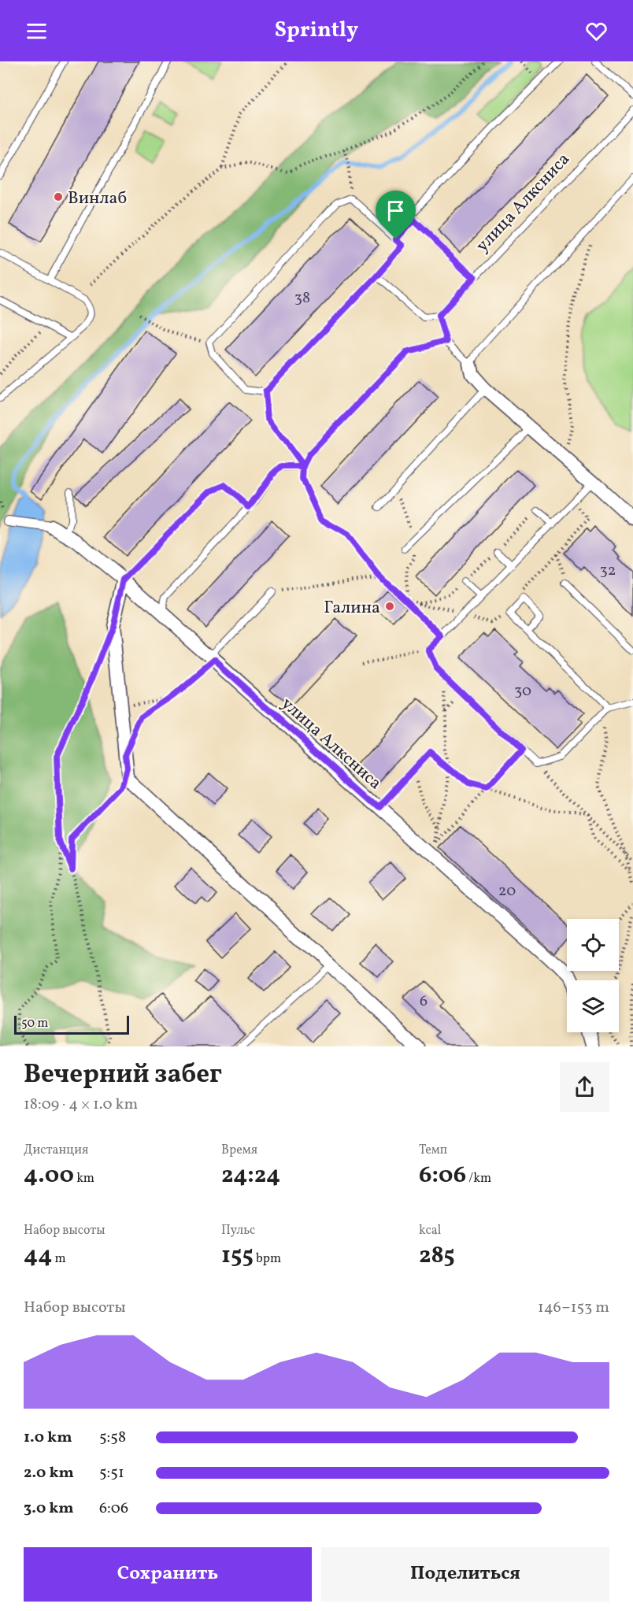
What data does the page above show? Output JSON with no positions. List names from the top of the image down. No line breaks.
{"streets":{"street":["улица Алксниса"]},"places":["Винлаб","Галина"],"house_numbers":["38","32","30","20","6"],"scale_bar":"50 m","page":{"header":"Sprintly","scale":"50 m","heading":["Вечерний забег","18:09 · 4 × 1.0 km"],"stats":[["Дистанция","4.00 km"],["Время","24:24"],["Темп","6:06 /km"],["Набор высоты","44 m"],["Пульс","155 bpm"],["kcal","285"]],"chart":["Набор высоты","146–153 m"],"list":[{"name":"1.0 km","note":"5:58"},{"name":"2.0 km","note":"5:51"},{"name":"3.0 km","note":"6:06"}],"buttons":["Сохранить","Поделиться"]}}
